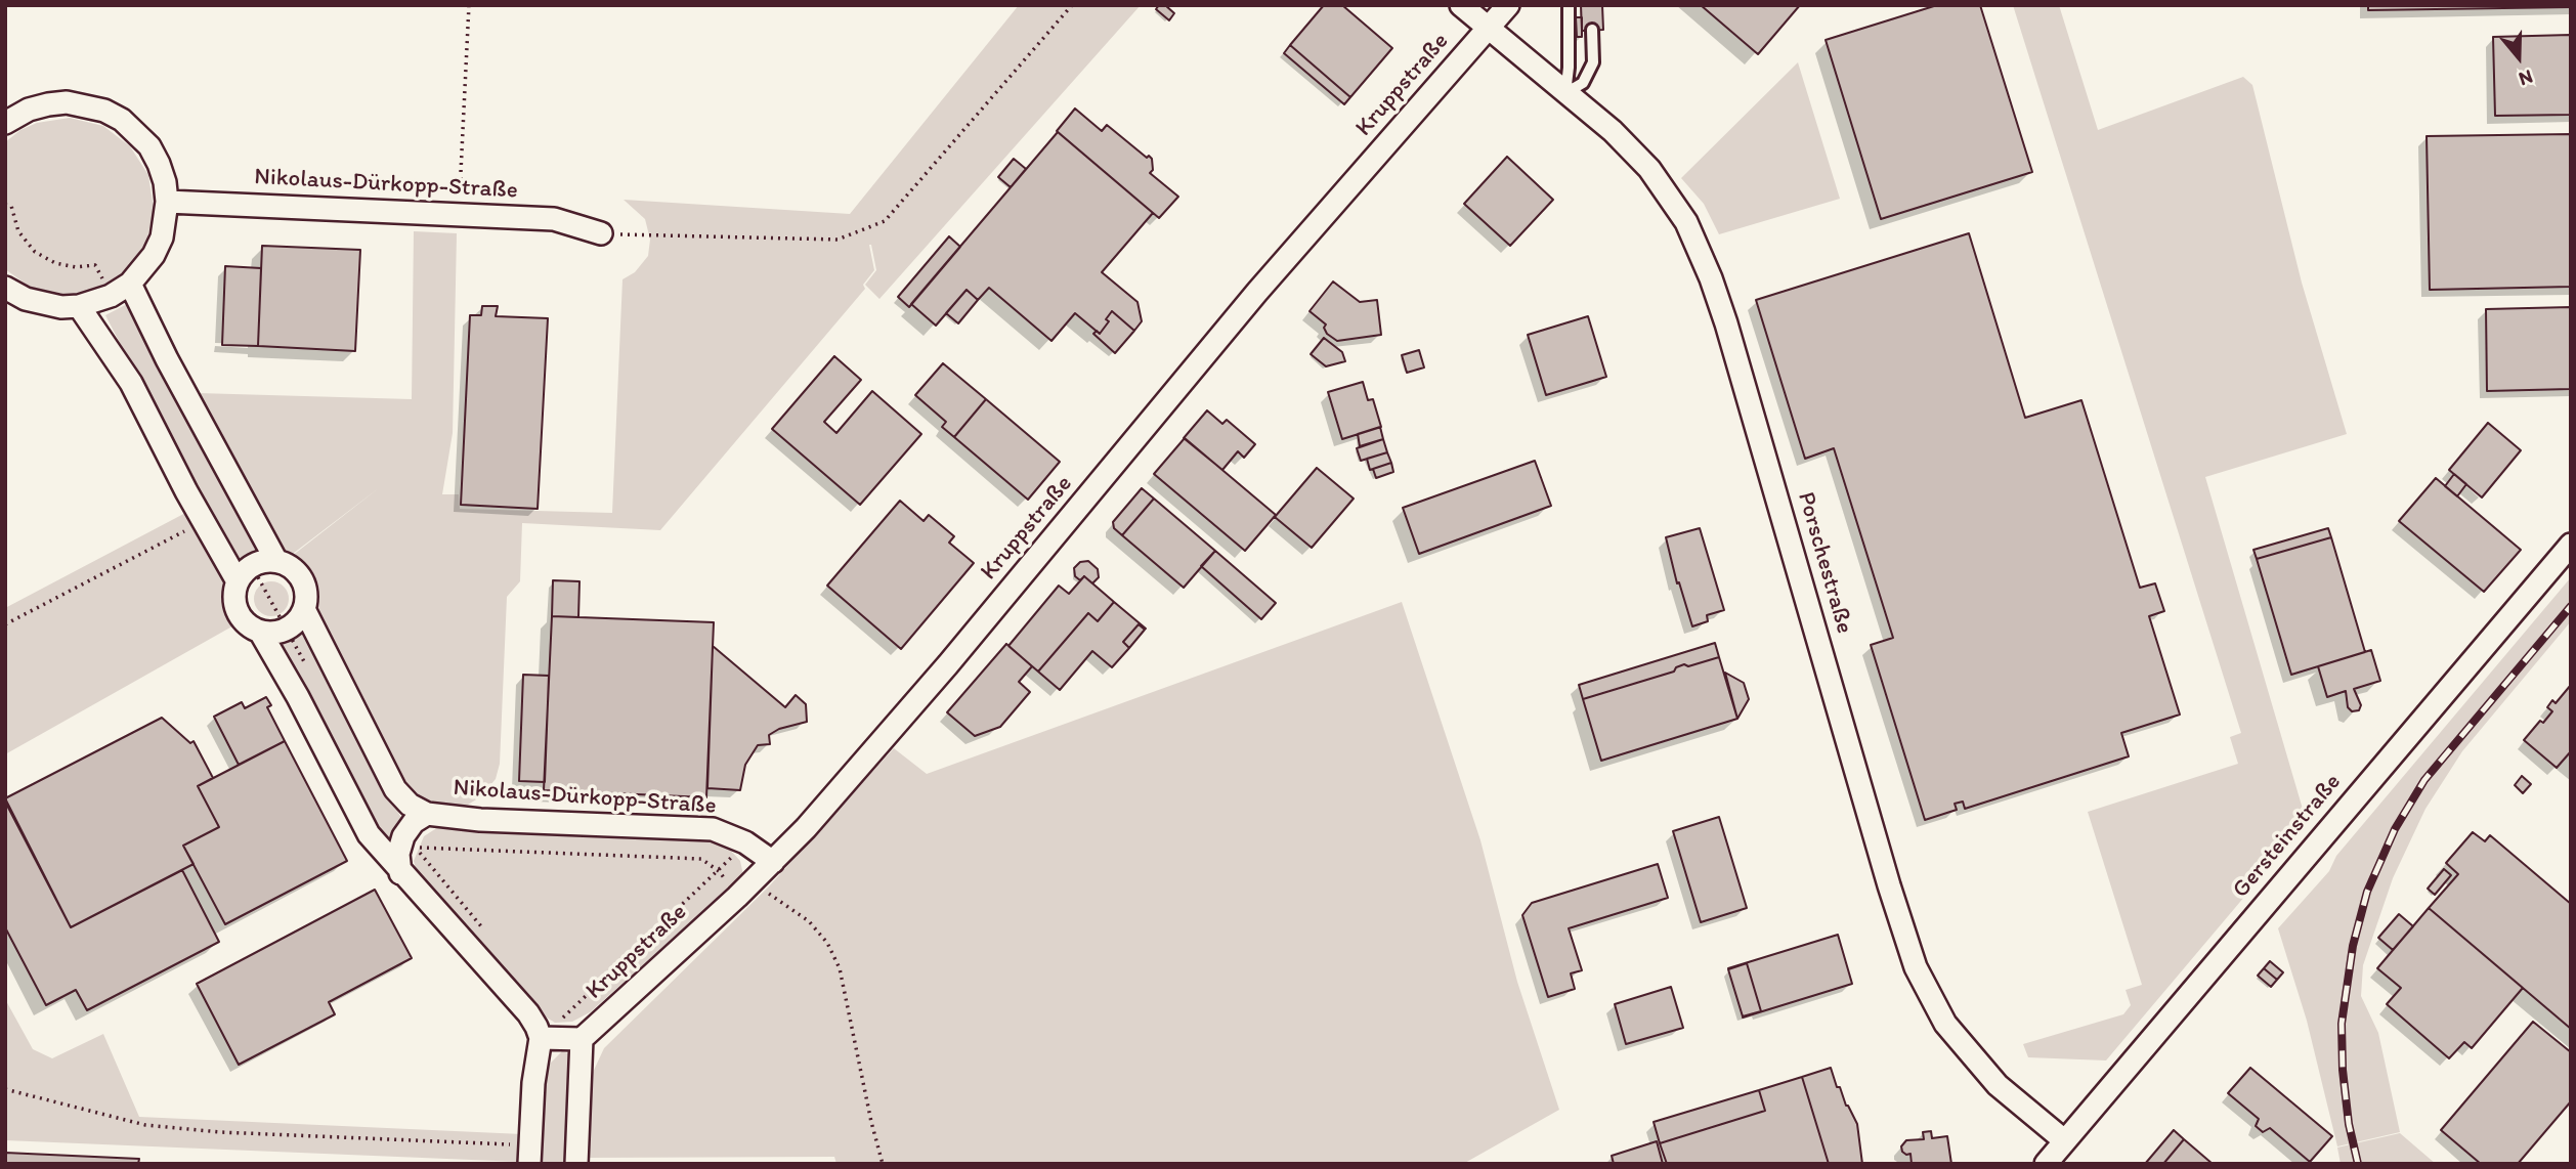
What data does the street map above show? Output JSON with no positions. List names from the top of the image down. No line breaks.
{"streets":{"street":["Kruppstraße","Nikolaus-Dürkopp-Straße","Porschestraße","Gersteinstraße"]},"crossings":[["Kruppstraße","Nikolaus-Dürkopp-Straße"],["Kruppstraße","Porschestraße"],["Porschestraße","Gersteinstraße"]],"north":"bottom"}
